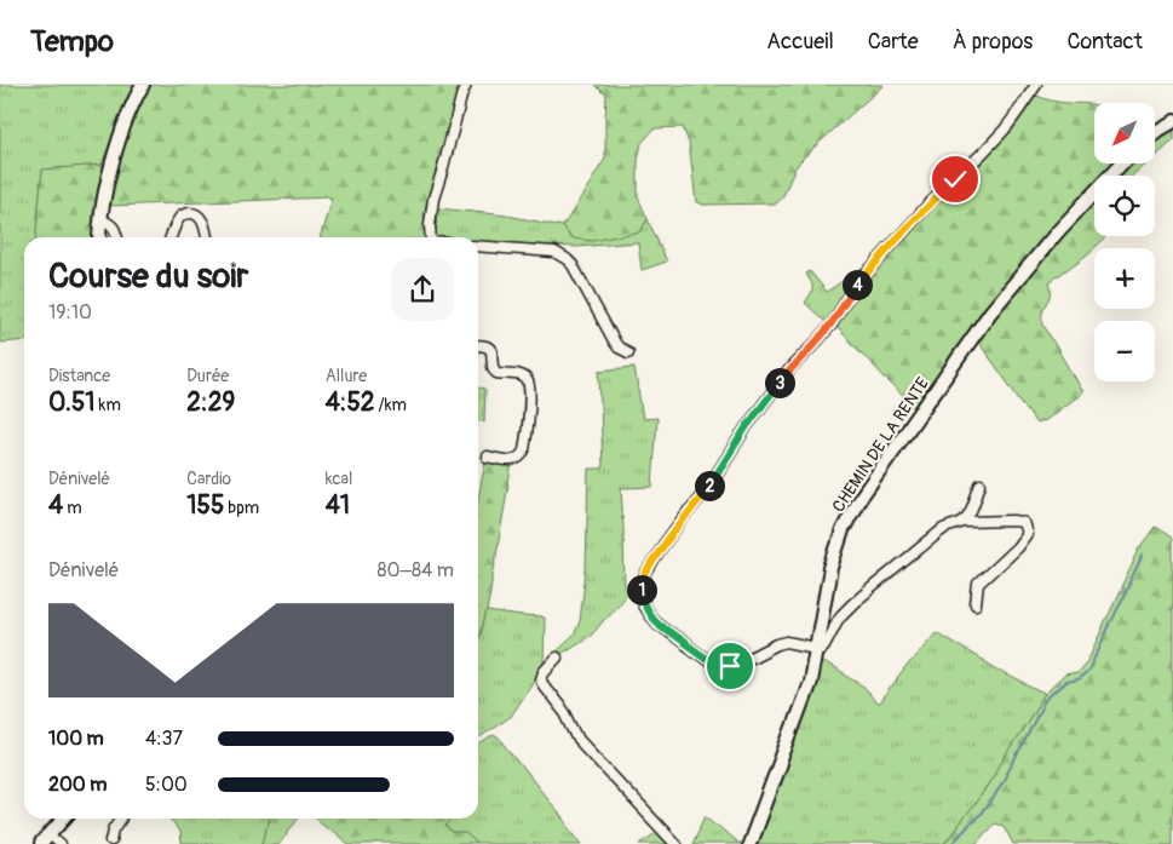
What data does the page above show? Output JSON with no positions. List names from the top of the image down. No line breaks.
{"streets":{"street":["CHEMIN DE LA RENTE"]},"north":"bottom left","page":{"header":"Tempo","nav":["Accueil","Carte","À propos","Contact"],"map_buttons":["+","−"],"heading":["Course du soir","19:10"],"pins":["4","3","2","1"],"stats":[["Distance","0.51 km"],["Durée","2:29"],["Allure","4:52 /km"],["Dénivelé","4 m"],["Cardio","155 bpm"],["kcal","41"]],"chart":["Dénivelé","80–84 m"],"list":[{"name":"100 m","note":"4:37"},{"name":"200 m","note":"5:00"}]}}
